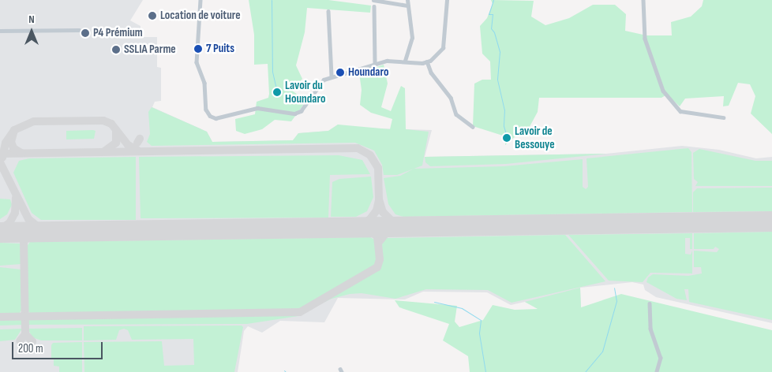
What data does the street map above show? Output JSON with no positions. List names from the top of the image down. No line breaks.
{"places":["Location de voiture","P4 Prémium","7 Puits","SSLIA Parme","Houndaro","Lavoir du Houndaro","Lavoir de Bessouye"],"scale_bar":"200 m","north":"top"}
